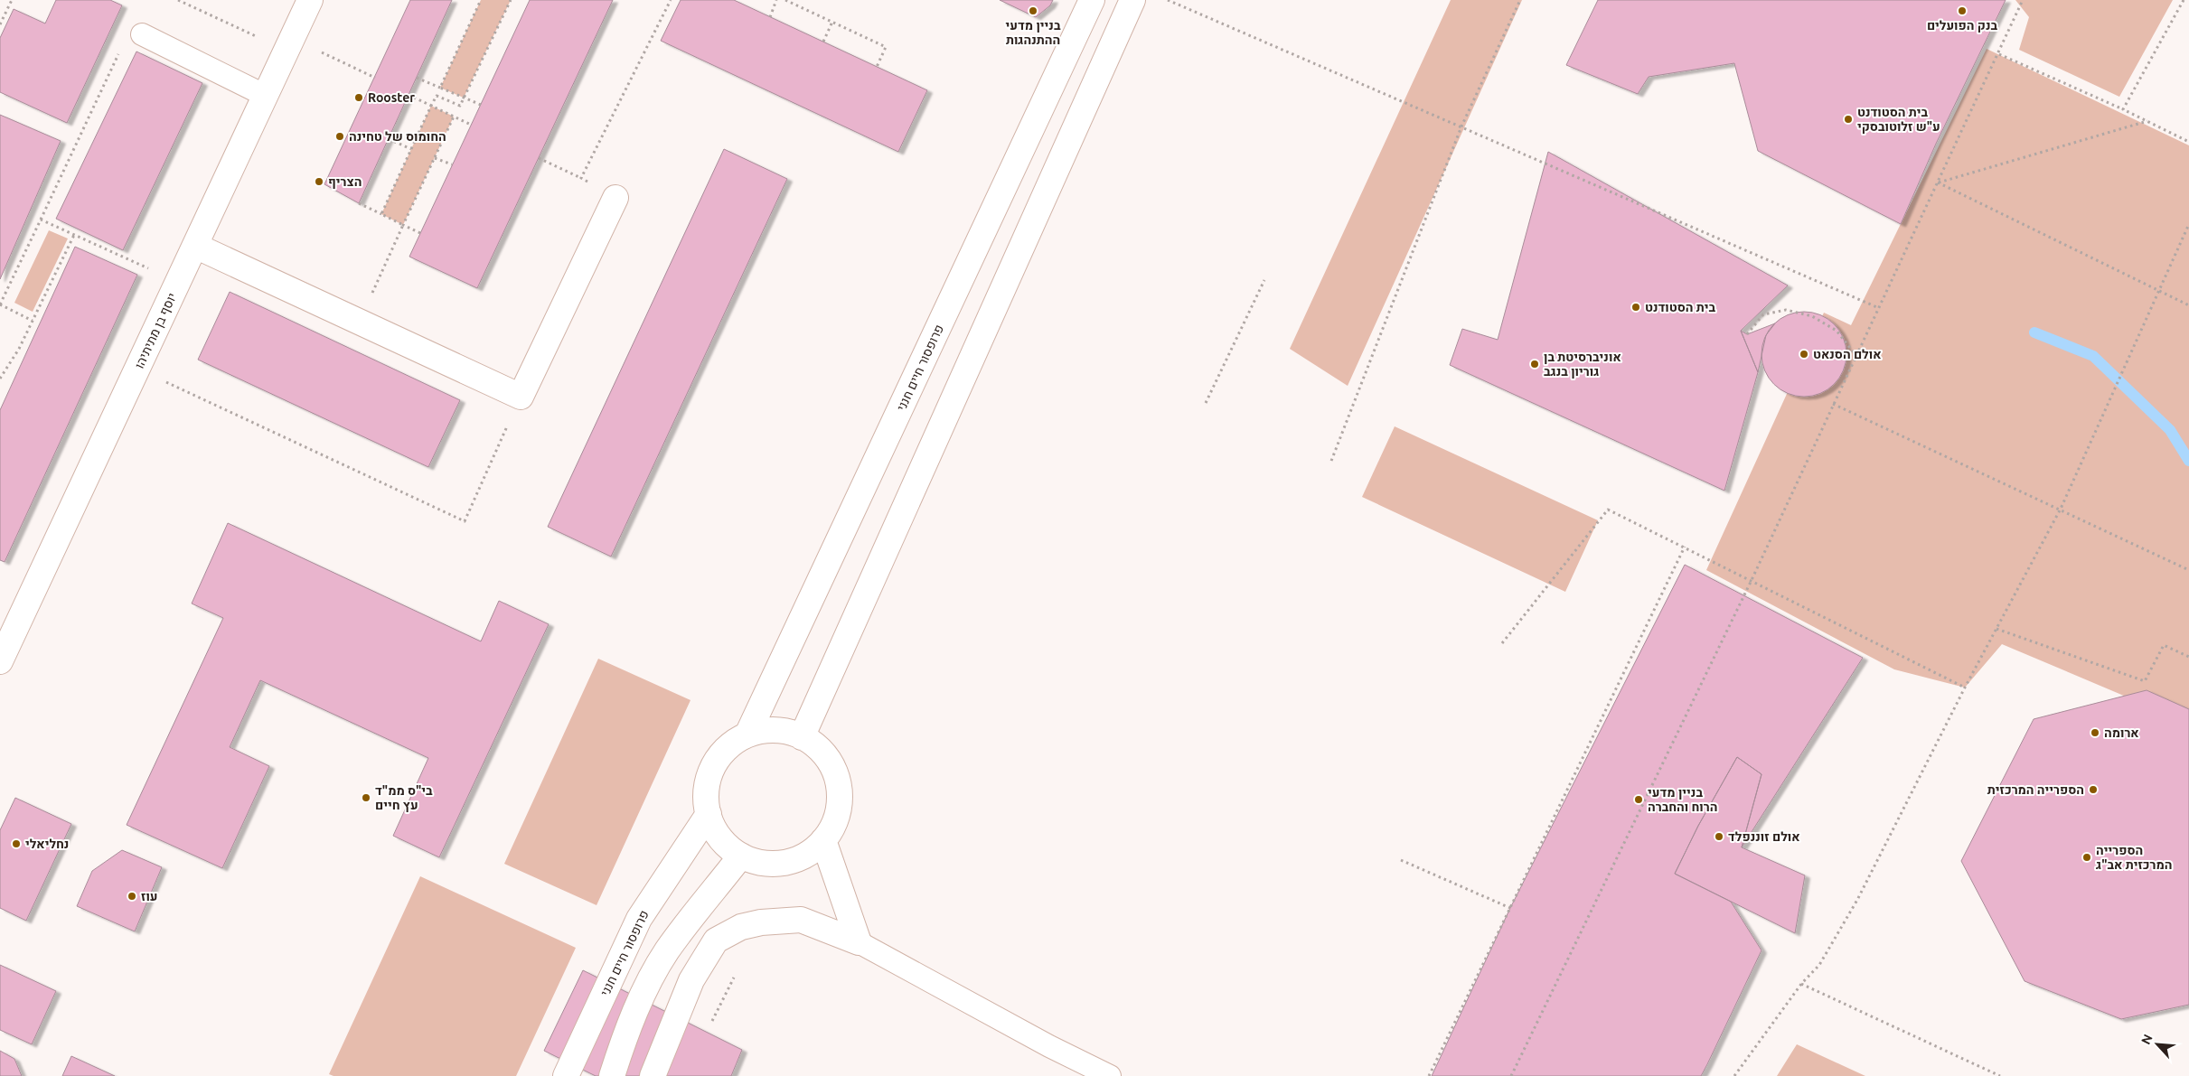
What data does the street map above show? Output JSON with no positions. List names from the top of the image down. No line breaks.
{"streets":{"street":["יוסף בן מתיתיהו","פרופסור חיים חנני"]},"places":["בניין מדעי ההתנהגות","בנק הפועלים","Rooster","בית הסטודנט ע\"ש זלוטובסקי","החומוס של טחינה","הצריף","בית הסטודנט","אולם הסנאט","אוניברסיטת בן גוריון בנגב","ארומה","הספרייה המרכזית","בי\"ס ממ\"ד עץ חיים","בניין מדעי הרוח והחברה","אולם זוננפלד","נחליאלי","הספרייה המרכזית אב\"ג","עוז"],"north":"top left"}
